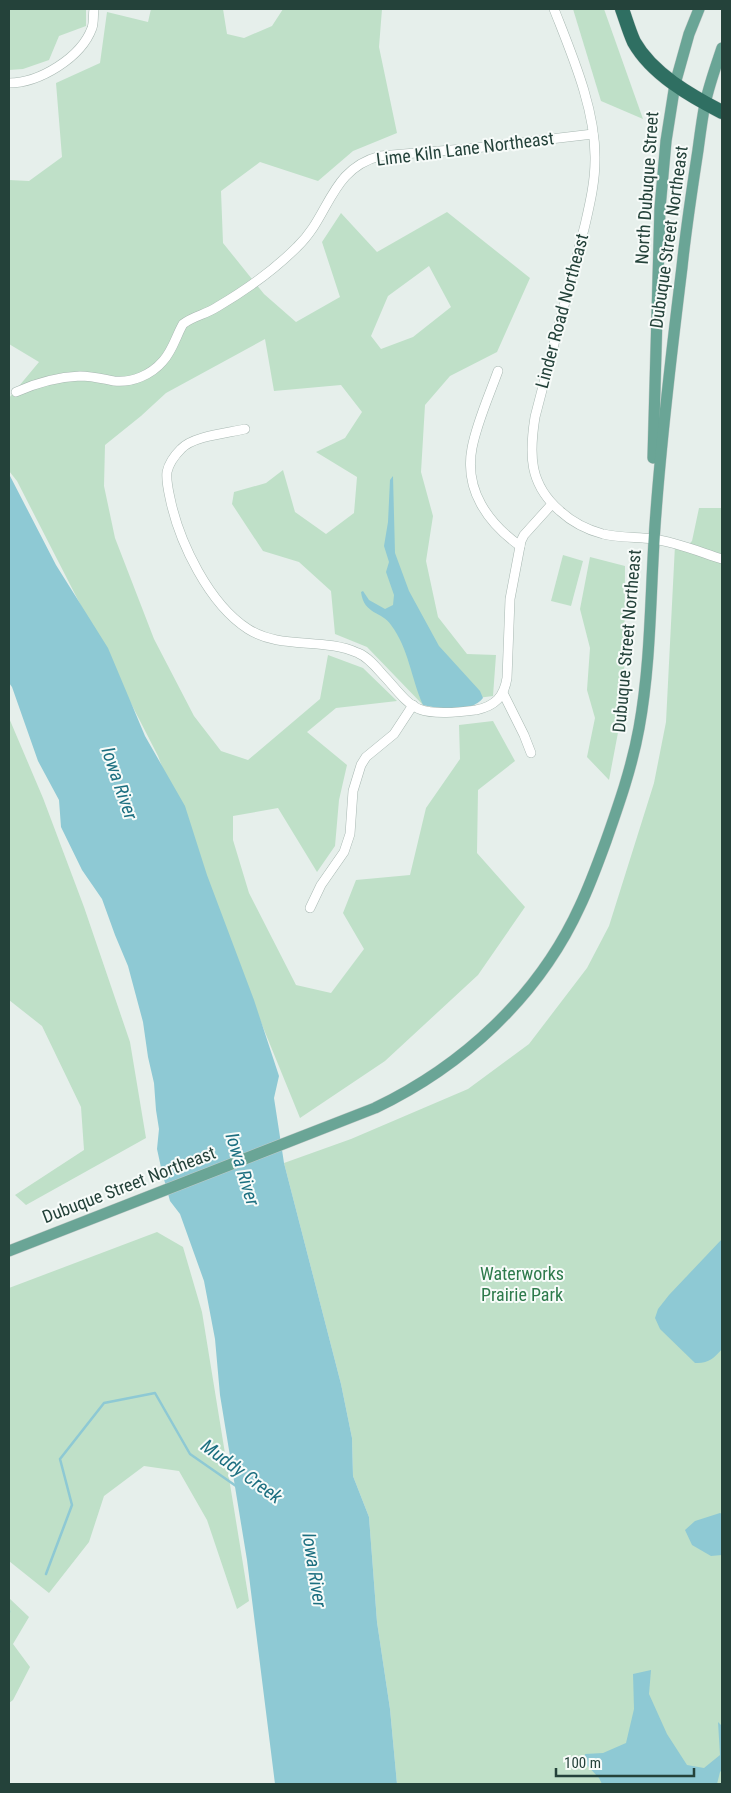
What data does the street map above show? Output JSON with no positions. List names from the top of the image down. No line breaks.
{"streets":{"main road":["North Dubuque Street","Dubuque Street Northeast"],"street":["Lime Kiln Lane Northeast","Linder Road Northeast"]},"crossings":[["Lime Kiln Lane Northeast","Linder Road Northeast"],["North Dubuque Street","Dubuque Street Northeast"],["Dubuque Street Northeast","Linder Road Northeast"]],"water":["Iowa River","Muddy Creek"],"parks":["Waterworks Prairie Park"],"scale_bar":"100 m"}
